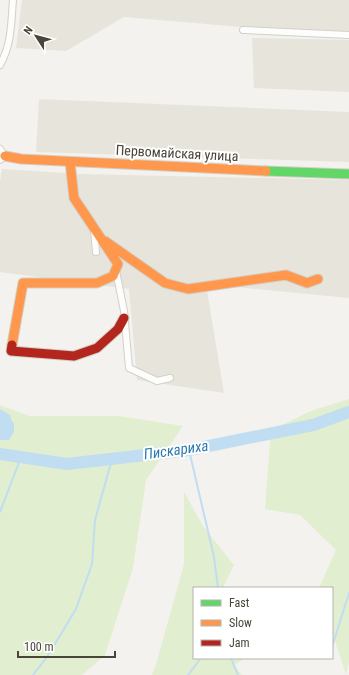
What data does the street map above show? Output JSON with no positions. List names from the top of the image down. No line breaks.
{"streets":{"street":["Первомайская улица"]},"water":["Пискариха"],"legend":["Fast","Slow","Jam"],"scale_bar":"100 m","north":"top left"}
